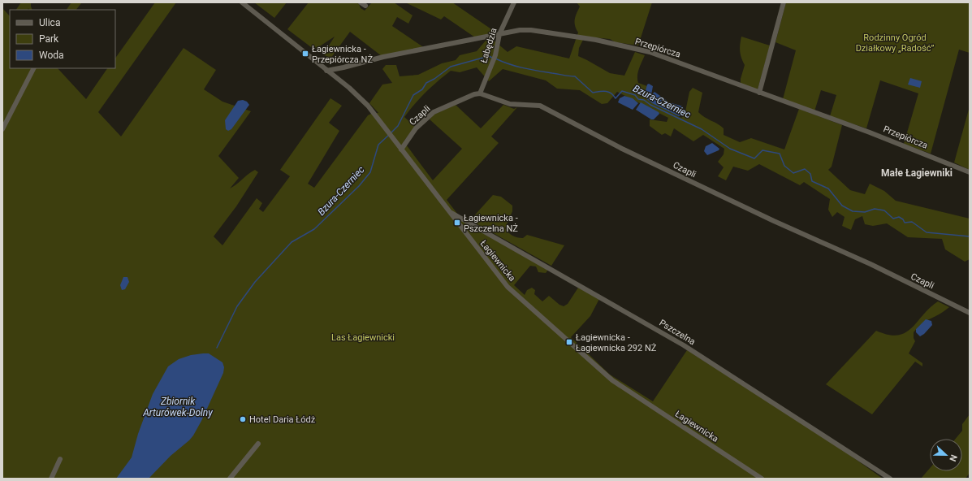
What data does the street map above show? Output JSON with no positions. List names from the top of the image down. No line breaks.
{"streets":{"street":["Łabędzia","Przepiórcza","Czapli","Łagiewnicka","Pszczelna"]},"crossings":[["Łabędzia","Przepiórcza"],["Łabędzia","Czapli"],["Przepiórcza","Łagiewnicka"],["Czapli","Łagiewnicka"],["Łagiewnicka","Pszczelna"]],"districts":["Małe Łagiewniki"],"water":["Bzura-Czerniec","Zbiornik Arturówek-Dolny"],"parks":["Rodzinny Ogród Działkowy „Radość”","Las Łagiewnicki"],"places":{"transit":["Łagiewnicka - Przepiórcza NŻ","Łagiewnicka - Pszczelna NŻ","Łagiewnicka - Łagiewnicka 292 NŻ"],"other":["Hotel Daria Łódż"]},"legend":["Ulica","Park","Woda"],"north":"right"}
